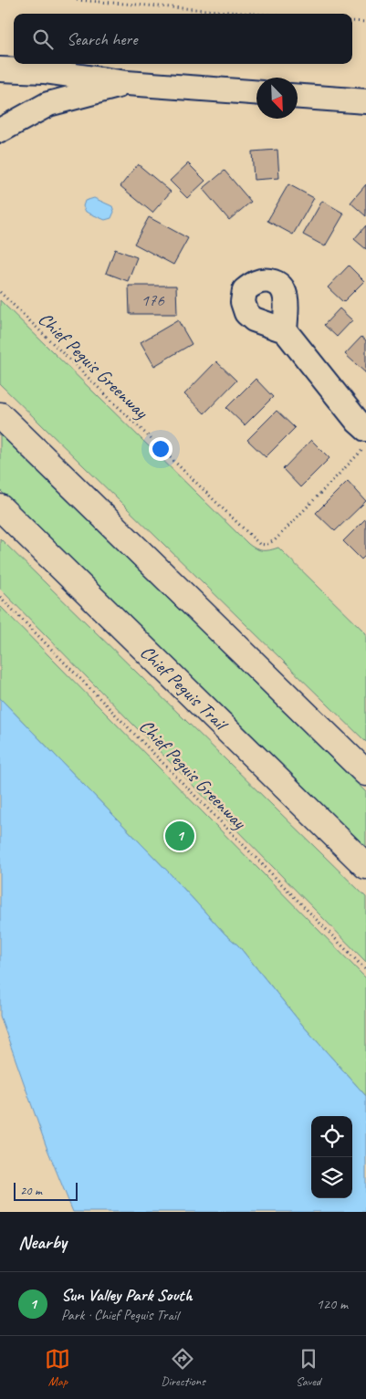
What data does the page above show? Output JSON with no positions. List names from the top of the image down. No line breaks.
{"streets":{"main road":["Chief Peguis Trail"],"path":["Chief Peguis Greenway"]},"house_numbers":["176"],"scale_bar":"20 m","north":"bottom right","page":{"search":"Search here","pins":"1","scale":"20 m","heading":"Nearby","list":[{"mark":"1","name":"Sun Valley Park South","note":"Park · Chief Peguis Trail","value":"120 m"}],"nav":["Map","Directions","Saved"]}}
